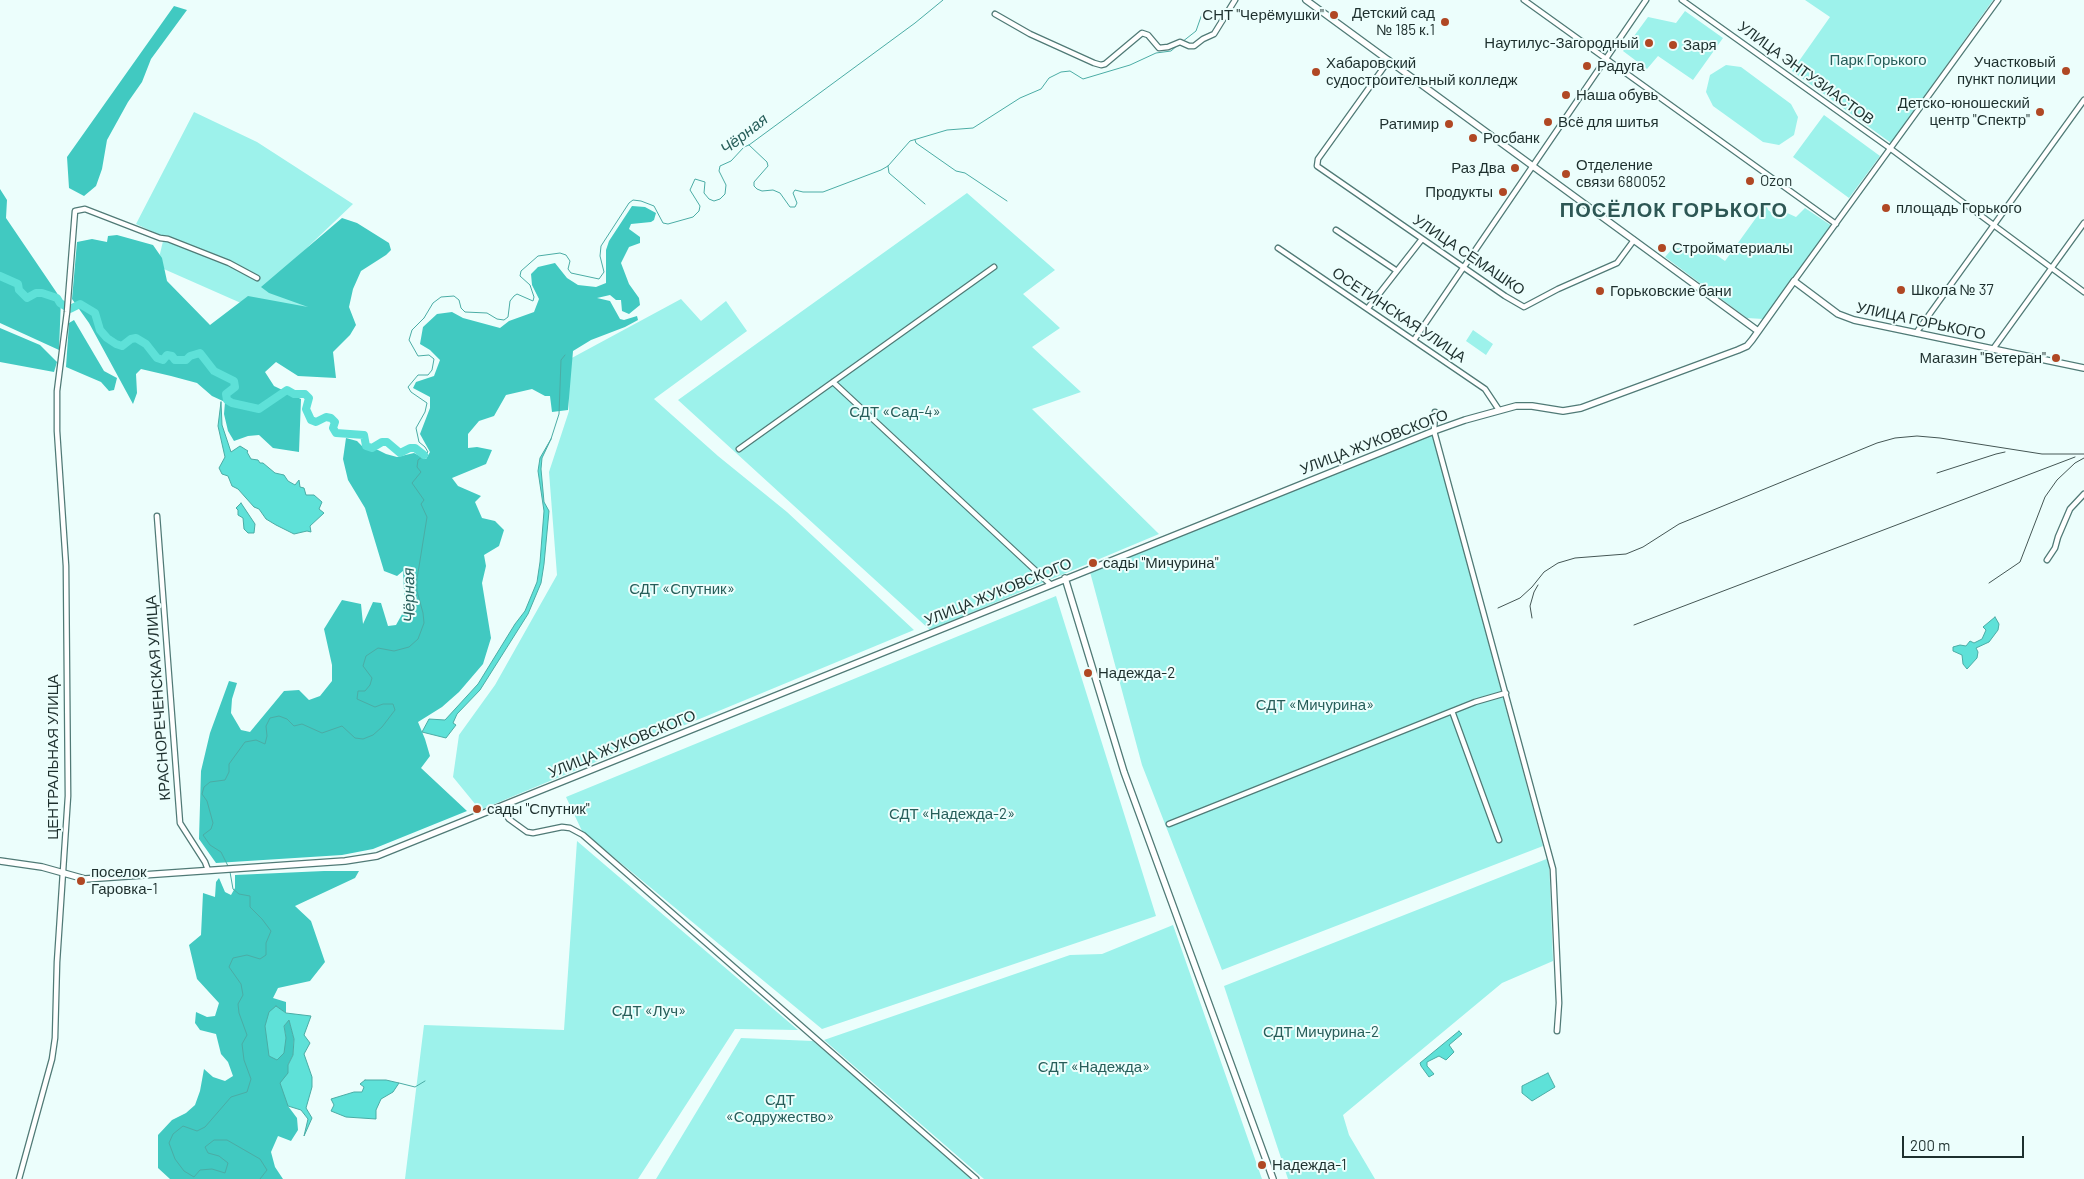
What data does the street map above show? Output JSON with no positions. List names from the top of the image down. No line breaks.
{"streets":{"main road":["УЛИЦА ГОРЬКОГО","УЛИЦА ЖУКОВСКОГО"],"street":["УЛИЦА ЭНТУЗИАСТОВ","УЛИЦА СЕМАШКО","ОСЕТИНСКАЯ УЛИЦА","КРАСНОРЕЧЕНСКАЯ УЛИЦА","ЦЕНТРАЛЬНАЯ УЛИЦА"]},"crossings":[["ОСЕТИНСКАЯ УЛИЦА","УЛИЦА ЖУКОВСКОГО"],["УЛИЦА ЖУКОВСКОГО","КРАСНОРЕЧЕНСКАЯ УЛИЦА"],["УЛИЦА ЖУКОВСКОГО","ЦЕНТРАЛЬНАЯ УЛИЦА"]],"districts":["ПОСЁЛОК ГОРЬКОГО"],"water":["Чёрная"],"parks":["Парк Горького","СДТ «Сад-4»","СДТ «Спутник»","СДТ «Мичурина»","СДТ «Надежда-2»","СДТ «Луч»","СДТ Мичурина-2","СДТ «Надежда»","СДТ «Содружество»"],"places":["СНТ \"Черёмушки\"","Детский сад № 185 к.1","Наутилус-Загородный","Заря","Радуга","Участковый пункт полиции","Хабаровский судостроительный колледж","Наша обувь","Детско-юношеский центр \"Спектр\"","Всё для шитья","Ратимир","Росбанк","Раз Два","Отделение связи 680052","Ozon","Продукты","площадь Горького","Стройматериалы","Школа № 37","Горьковские бани","Магазин \"Ветеран\"","сады \"Мичурина\"","Надежда-2","сады \"Спутник\"","поселок Гаровка-1","Надежда-1"],"scale_bar":"200 m"}
